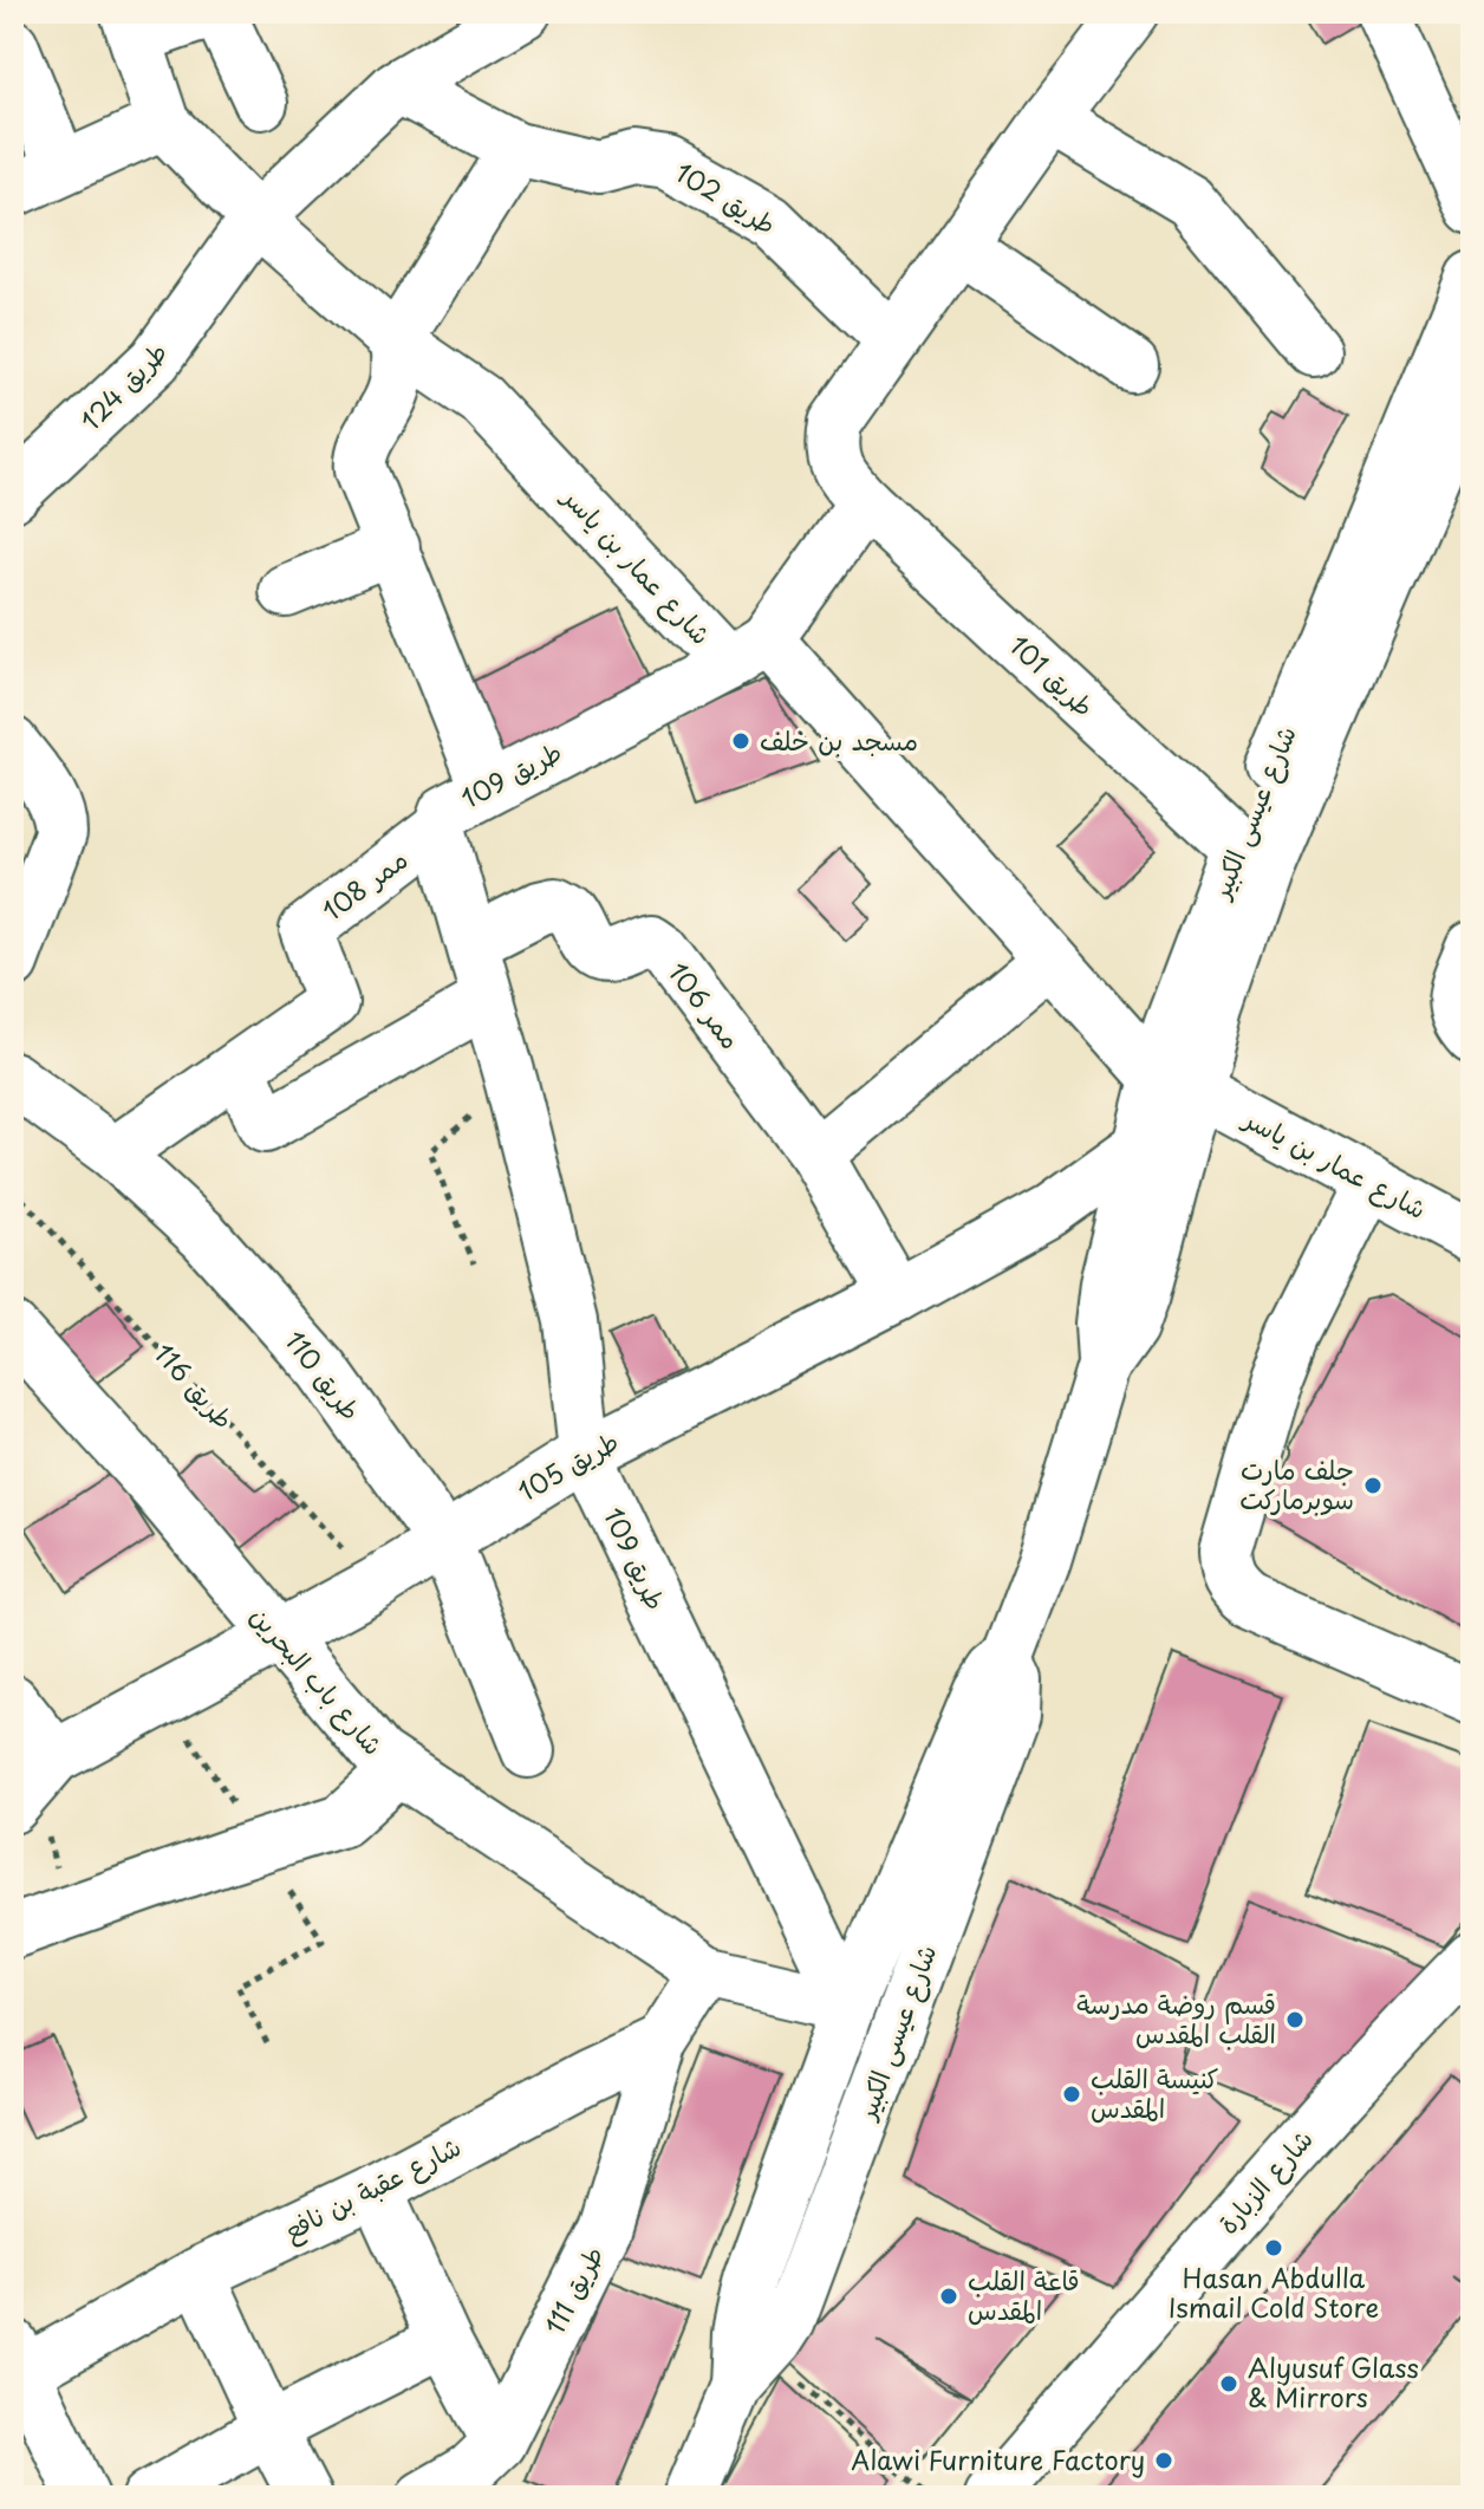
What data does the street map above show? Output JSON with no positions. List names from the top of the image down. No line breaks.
{"streets":{"street":["طريق 102","طريق 124","شارع عمار بن ياسر","طريق 101","طريق 109","شارع عيسى الكبير","ممر 108","ممر 106","طريق 110","طريق 105","شارع باب البحرين","شارع الزبارة","شارع عقبة بن نافع","طريق 111"],"path":["طريق 116"]},"crossings":[["طريق 102","طريق 124"],["طريق 102","طريق 101"],["طريق 124","شارع عمار بن ياسر"],["شارع عمار بن ياسر","طريق 109"],["شارع عمار بن ياسر","شارع عيسى الكبير"],["طريق 101","شارع عيسى الكبير"],["طريق 109","شارع عيسى الكبير"],["طريق 109","ممر 108"],["طريق 109","ممر 106"],["طريق 109","طريق 105"],["طريق 109","شارع باب البحرين"],["شارع عيسى الكبير","طريق 105"],["شارع عيسى الكبير","شارع باب البحرين"],["ممر 108","طريق 110"],["ممر 106","طريق 105"],["طريق 110","طريق 105"],["طريق 116","طريق 105"],["طريق 105","شارع باب البحرين"],["شارع عقبة بن نافع","طريق 111"]],"places":["مسجد بن خلف","جلف مارت سوبرماركت","قسم روضة مدرسة القلب المقدس","كنيسة القلب المقدس","Hasan Abdulla Ismail Cold Store","قاعة القلب المقدس","Alyusuf Glass & Mirrors","Alawi Furniture Factory"]}
